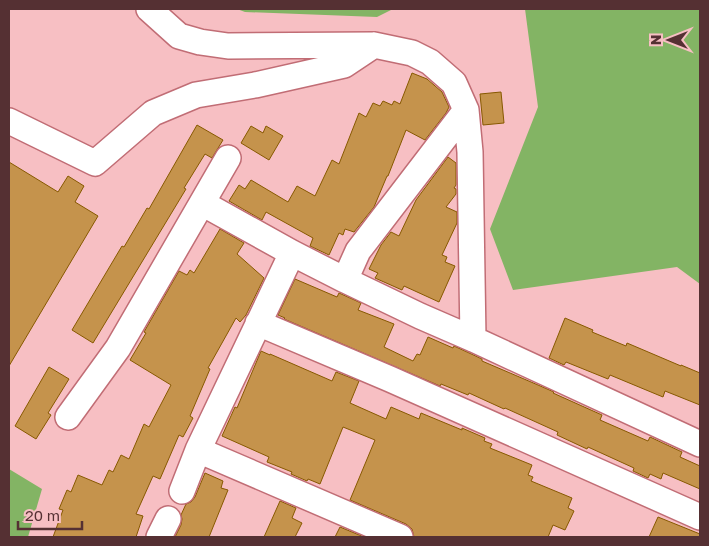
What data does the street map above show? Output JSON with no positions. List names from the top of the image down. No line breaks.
{"scale_bar":"20 m","north":"left"}
